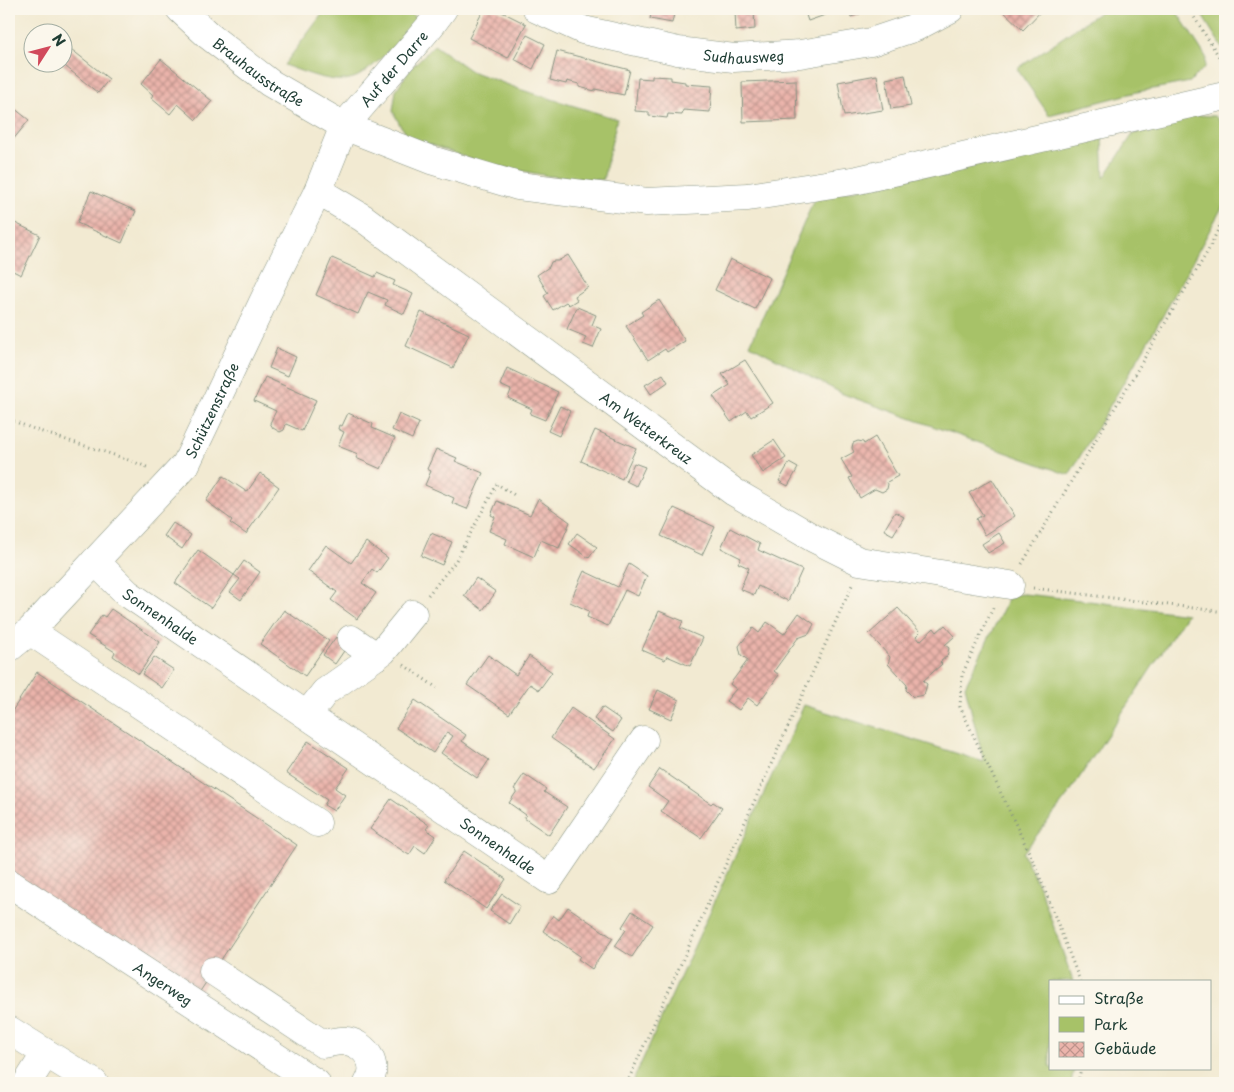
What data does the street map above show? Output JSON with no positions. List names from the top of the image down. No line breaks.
{"streets":{"street":["Sudhausweg","Auf der Darre","Brauhausstraße","Schützenstraße","Am Wetterkreuz","Sonnenhalde","Angerweg"]},"crossings":[["Auf der Darre","Brauhausstraße"],["Auf der Darre","Schützenstraße"],["Brauhausstraße","Schützenstraße"],["Schützenstraße","Am Wetterkreuz"],["Schützenstraße","Sonnenhalde"]],"legend":["Straße","Park","Gebäude"],"north":"top right"}
